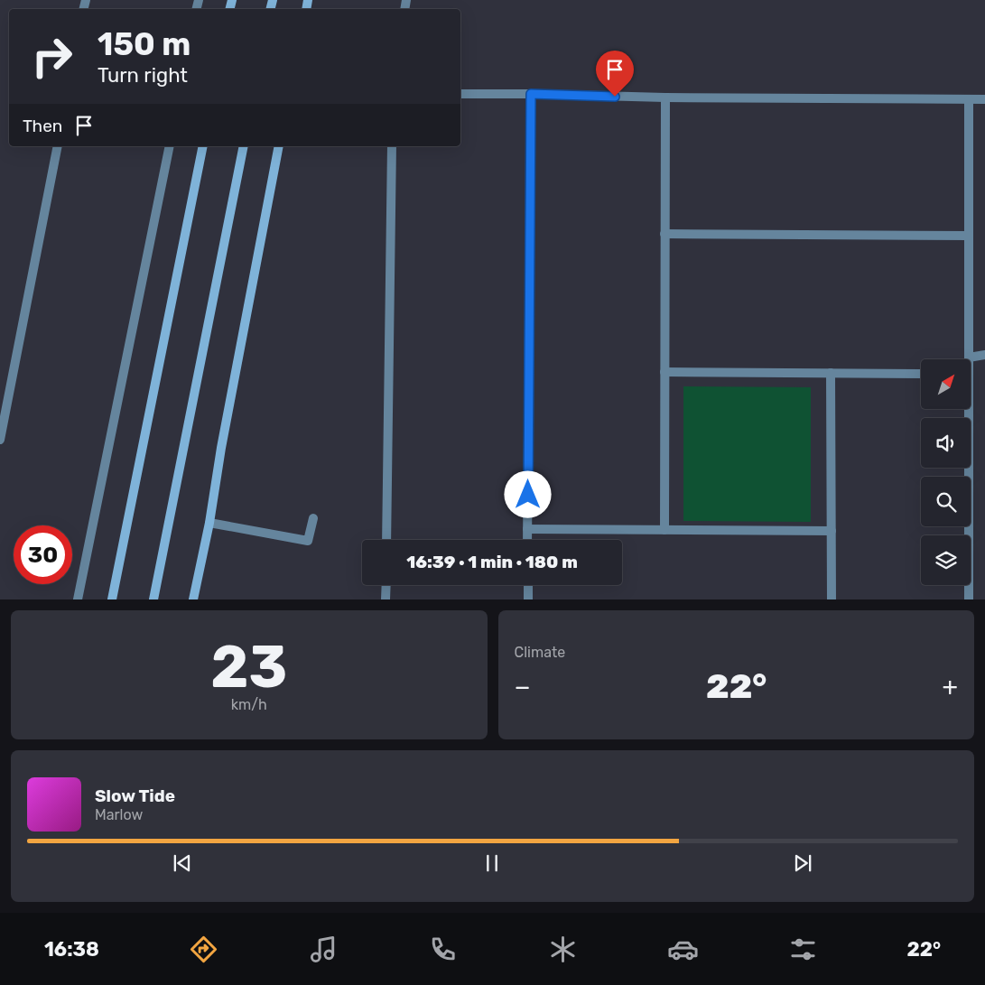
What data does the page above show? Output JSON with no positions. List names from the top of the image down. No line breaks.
{"north":"top right","page":{"turn":["150 m","Turn right"],"then":"Then","limit":"30","trip":"16:39 · 1 min · 180 m","tile":[["23","km/h"],"Climate"],"heat":["−","22°","+"],"song":["Slow Tide","Marlow"],"tabs":["16:38","22°"]}}
